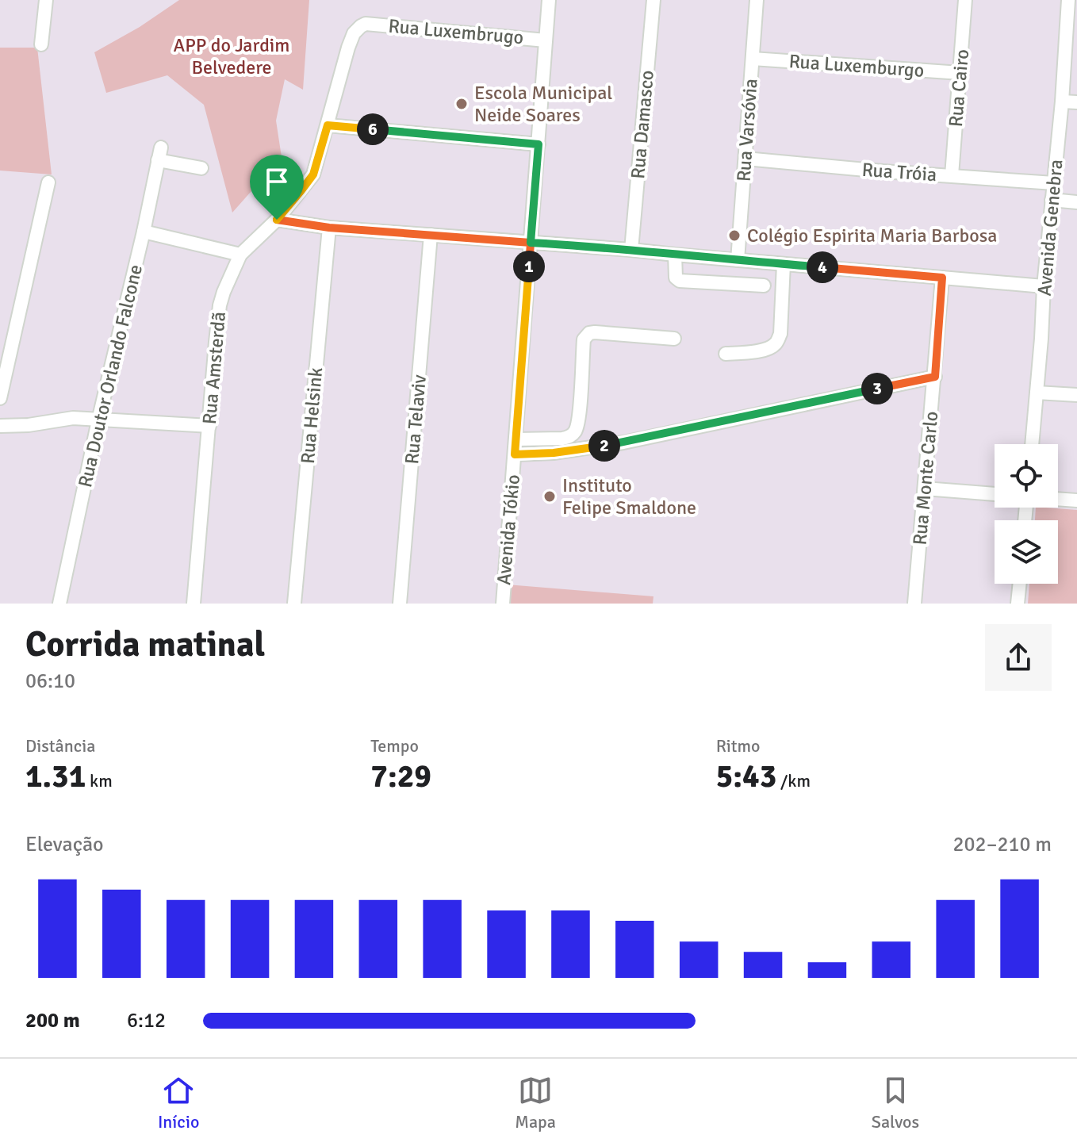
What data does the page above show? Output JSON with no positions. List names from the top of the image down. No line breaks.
{"streets":{"street":["Rua Luxembrugo","Rua Luxemburgo","Rua Cairo","Rua Damasco","Rua Varsóvia","Rua Tróia","Avenida Genebra","Rua Amsterdã","Rua Doutor Orlando Falcone","Rua Helsink","Rua Telaviv","Rua Monte Carlo","Avenida Tókio"]},"crossings":[["Rua Luxembrugo","Rua Amsterdã"],["Rua Luxembrugo","Avenida Tókio"],["Rua Luxemburgo","Rua Cairo"],["Rua Luxemburgo","Rua Varsóvia"],["Rua Cairo","Rua Tróia"],["Rua Varsóvia","Rua Tróia"],["Rua Tróia","Avenida Genebra"]],"parks":["APP do Jardim Belvedere"],"places":["Escola Municipal Neide Soares","Colégio Espirita Maria Barbosa","Instituto Felipe Smaldone"],"page":{"pins":["6","1","4","3","2"],"heading":["Corrida matinal","06:10"],"stats":[["Distância","1.31 km"],["Tempo","7:29"],["Ritmo","5:43 /km"]],"chart":["Elevação","202–210 m"],"list":[{"name":"200 m","note":"6:12"}],"tabs":["Início","Mapa","Salvos"]}}
